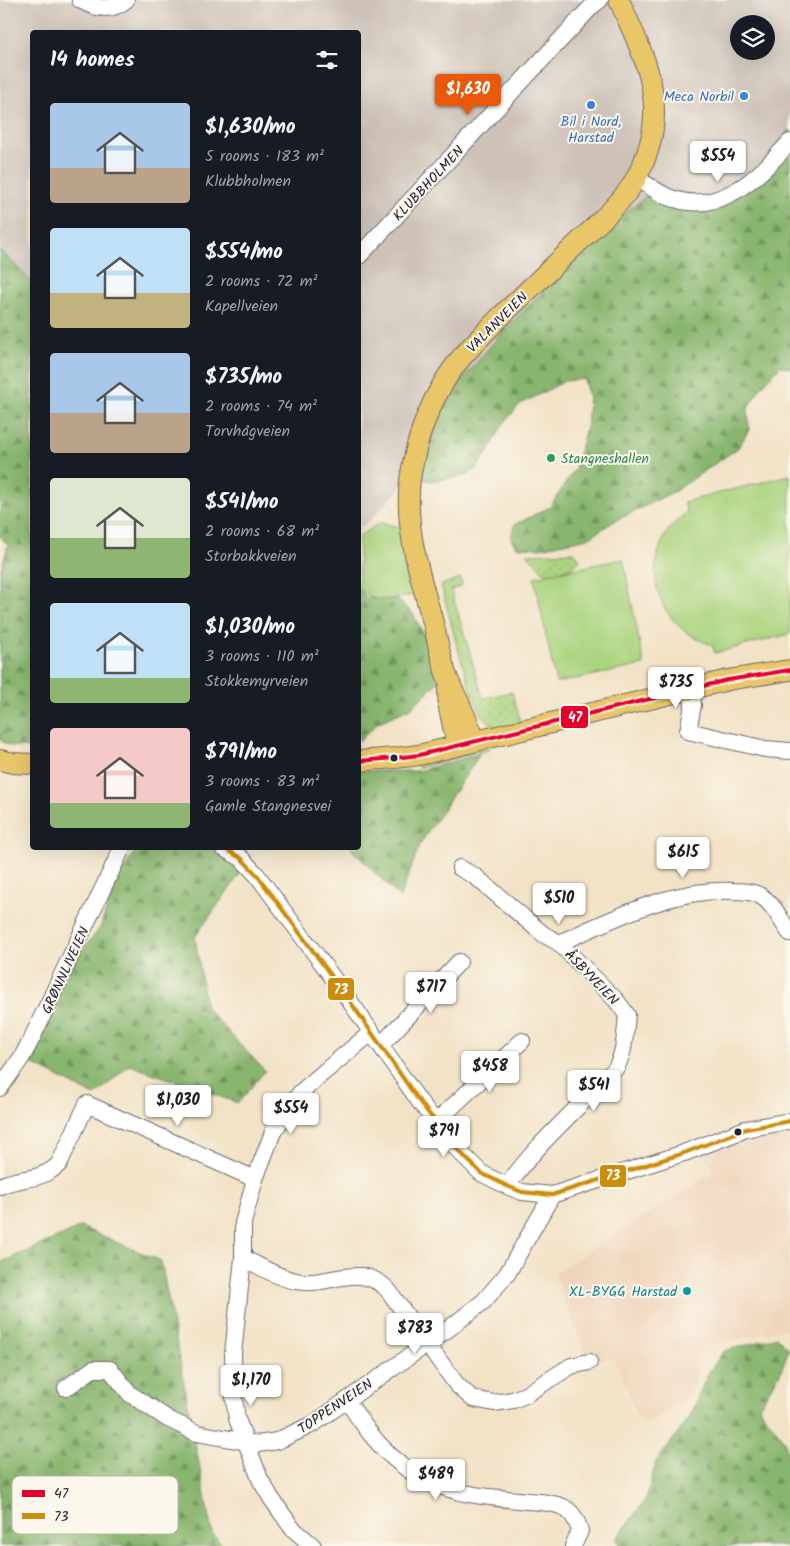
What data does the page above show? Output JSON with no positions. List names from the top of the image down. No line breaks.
{"streets":{"main road":["VALANVEIEN"],"street":["KLUBBHOLMEN","GRØNNLIVEIEN","ÅSBYVEIEN","TOPPENVEIEN"]},"places":["Meca Norbil","Bil i Nord, Harstad","Stangneshallen","XL-BYGG Harstad"],"lines":["transit line 47","transit line 73"],"legend":["47","73"],"page":{"heading":"14 homes","price":["$1,630","$554","$735","$615","$510","$717","$458","$541","$1,030","$554","$791","$783","$1,170","$489"],"list":[{"name":"$1,630/mo","note":"5 rooms · 183 m² · Klubbholmen"},{"name":"$554/mo","note":"2 rooms · 72 m² · Kapellveien"},{"name":"$735/mo","note":"2 rooms · 74 m² · Torvhågveien"},{"name":"$541/mo","note":"2 rooms · 68 m² · Storbakkveien"},{"name":"$1,030/mo","note":"3 rooms · 110 m² · Stokkemyrveien"},{"name":"$791/mo","note":"3 rooms · 83 m² · Gamle Stangnesvei"}]}}
